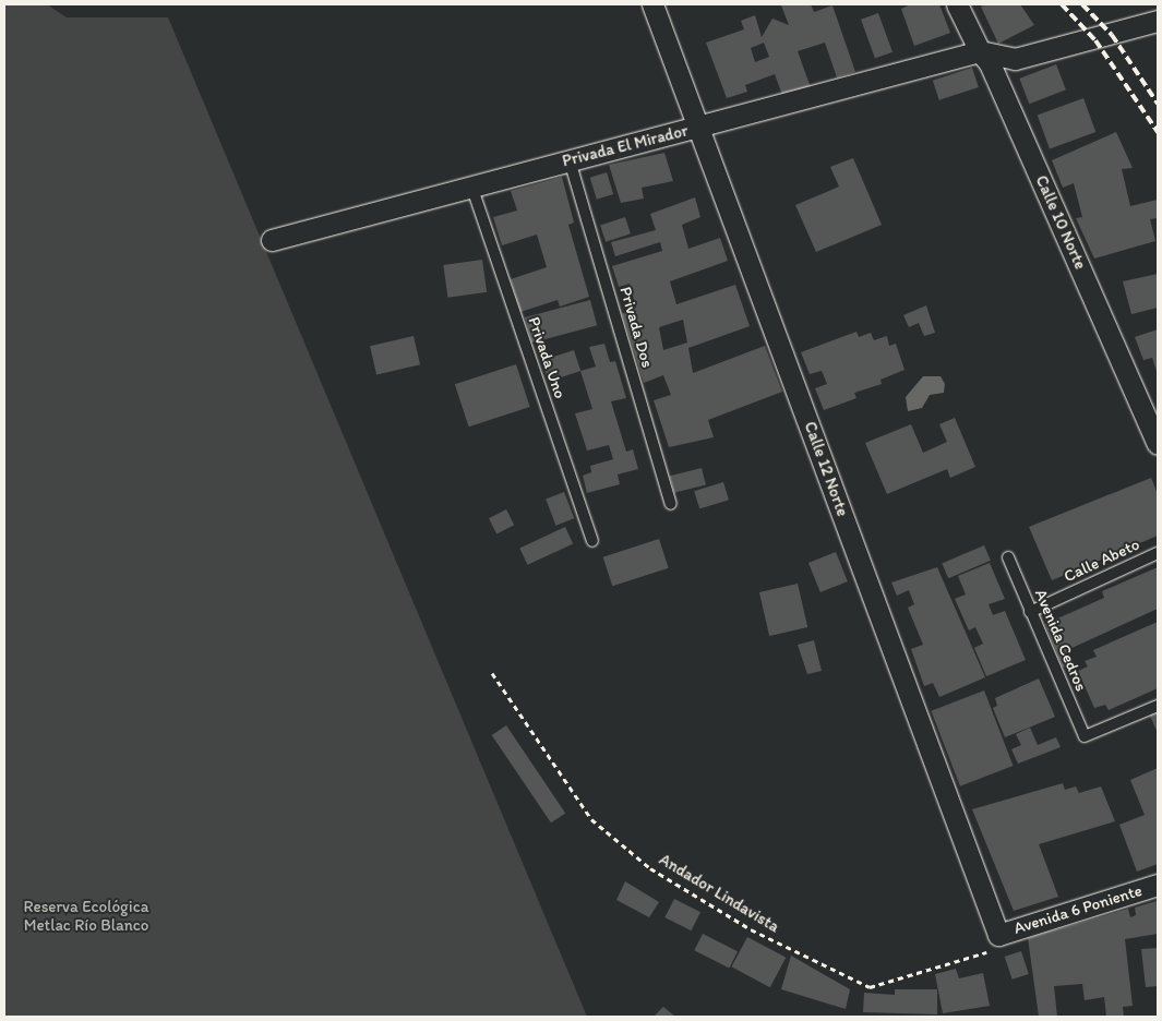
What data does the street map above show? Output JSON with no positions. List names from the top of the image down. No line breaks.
{"streets":{"street":["Privada El Mirador","Calle 10 Norte","Calle 12 Norte","Avenida 6 Poniente"],"lane":["Privada Dos","Privada Uno","Calle Abeto","Avenida Cedros"],"path":["Andador Lindavista"]},"crossings":[["Privada El Mirador","Calle 10 Norte"],["Privada El Mirador","Privada Dos"],["Privada El Mirador","Privada Uno"],["Privada El Mirador","Calle 12 Norte"],["Calle 12 Norte","Andador Lindavista"],["Calle 12 Norte","Avenida 6 Poniente"],["Calle Abeto","Avenida Cedros"],["Andador Lindavista","Avenida 6 Poniente"]],"parks":["Reserva Ecológica Metlac Río Blanco"]}
